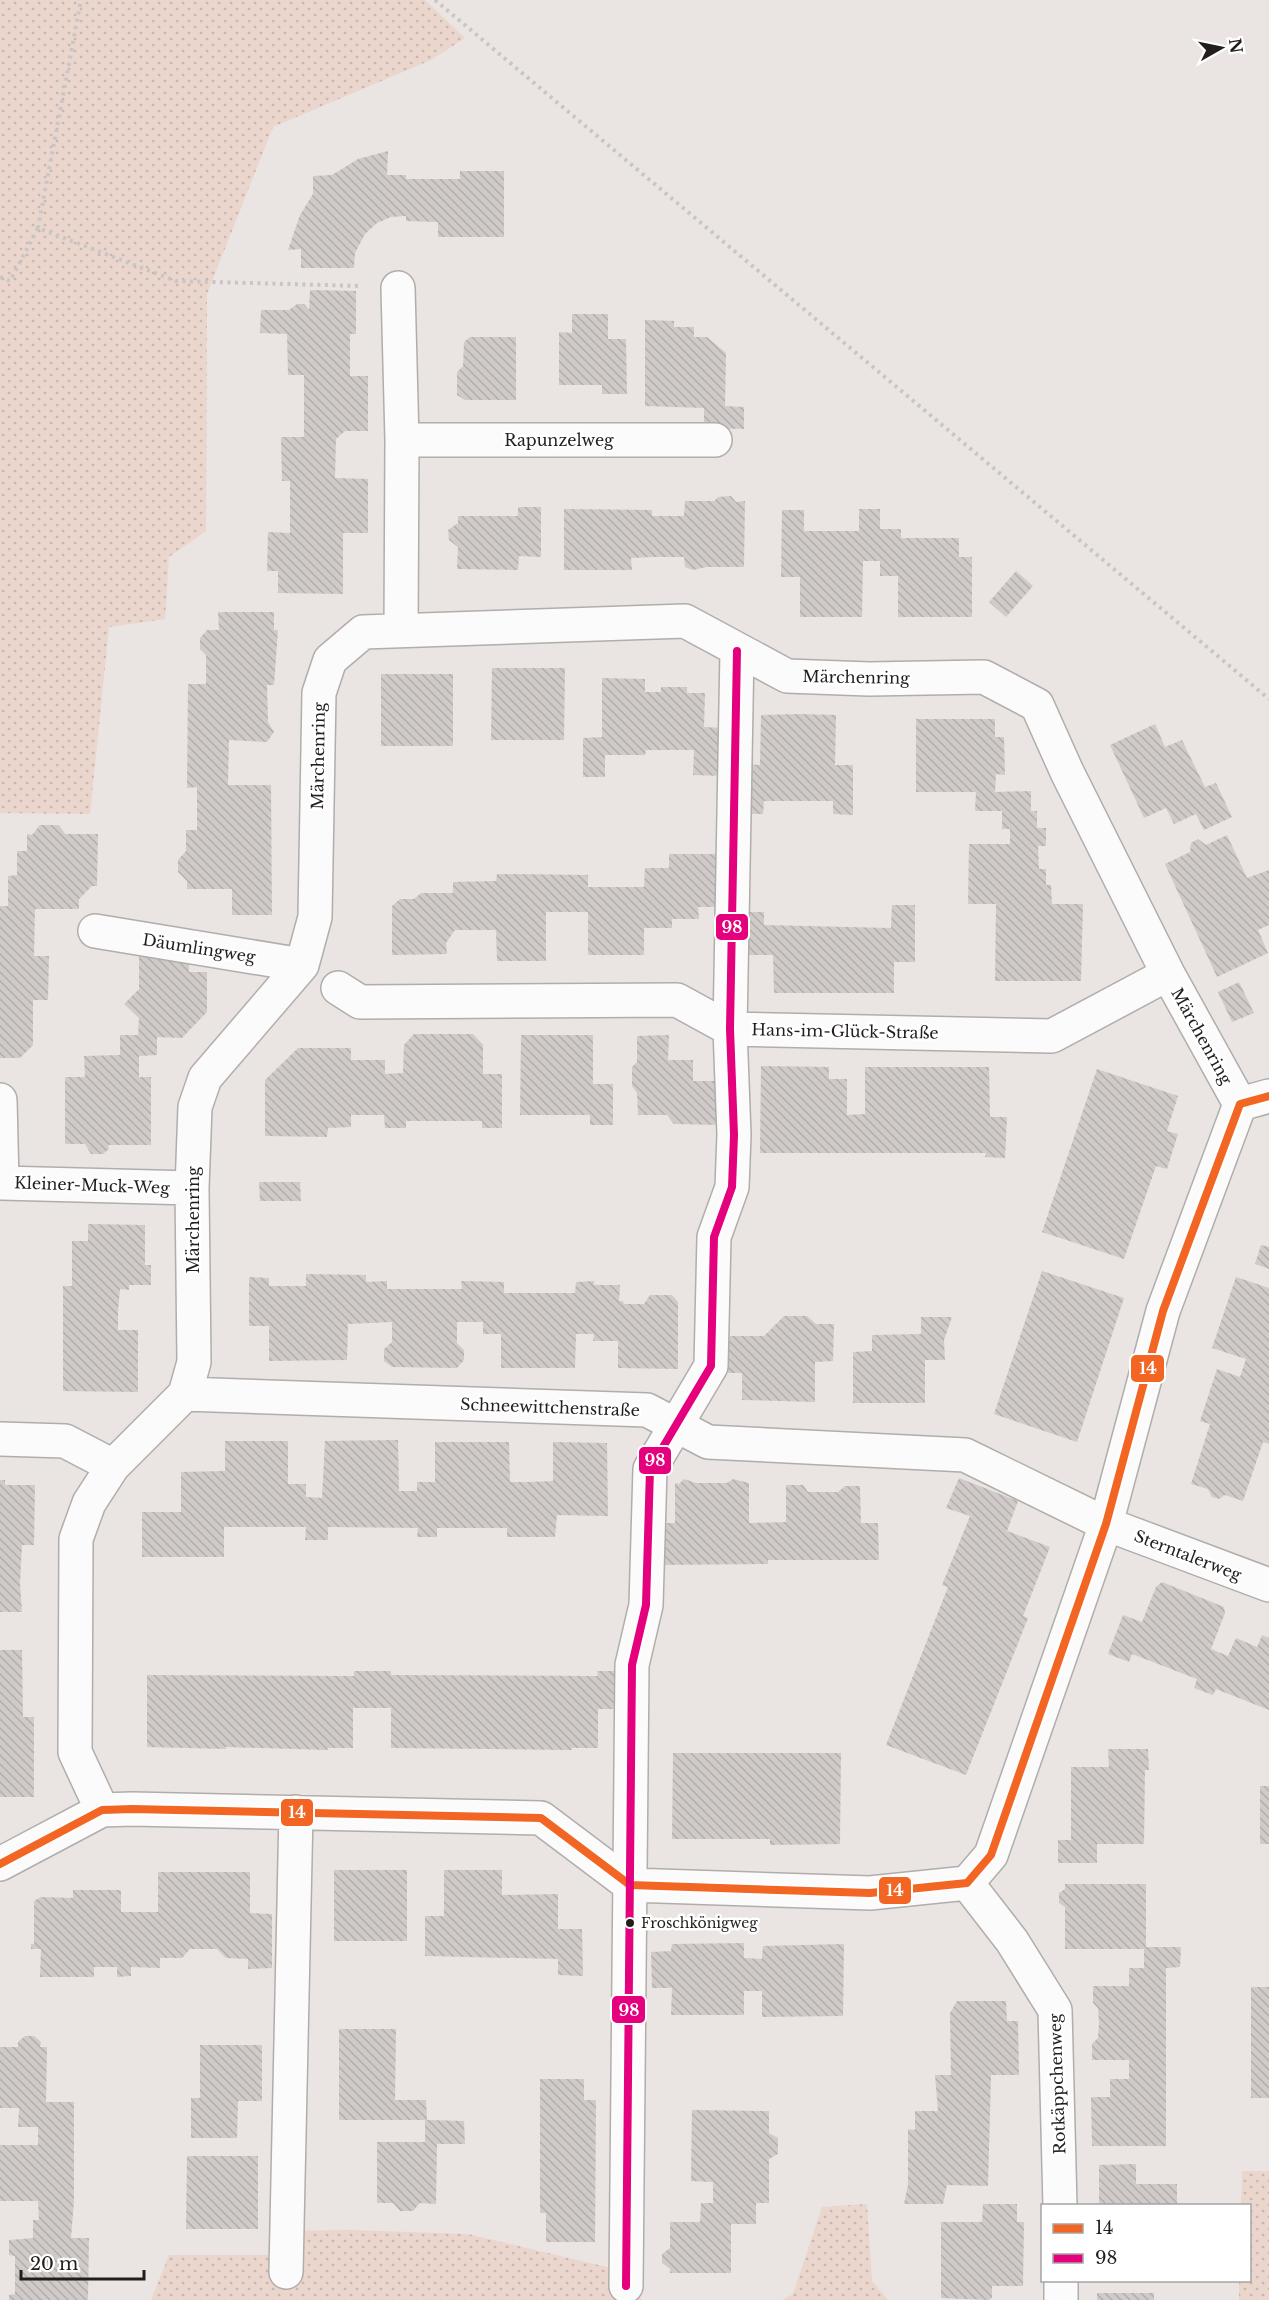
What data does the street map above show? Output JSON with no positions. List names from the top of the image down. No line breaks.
{"streets":{"street":["Rapunzelweg","Märchenring","Däumlingweg","Hans-im-Glück-Straße","Kleiner-Muck-Weg","Schneewittchenstraße","Sterntalerweg","Rotkäppchenweg"]},"crossings":[["Märchenring","Däumlingweg"],["Märchenring","Hans-im-Glück-Straße"],["Märchenring","Kleiner-Muck-Weg"],["Märchenring","Schneewittchenstraße"],["Märchenring","Sterntalerweg"],["Märchenring","Rotkäppchenweg"],["Schneewittchenstraße","Sterntalerweg"]],"places":["Froschkönigweg"],"lines":["transit line 98","transit line 14"],"legend":["14","98"],"scale_bar":"20 m","north":"right"}
